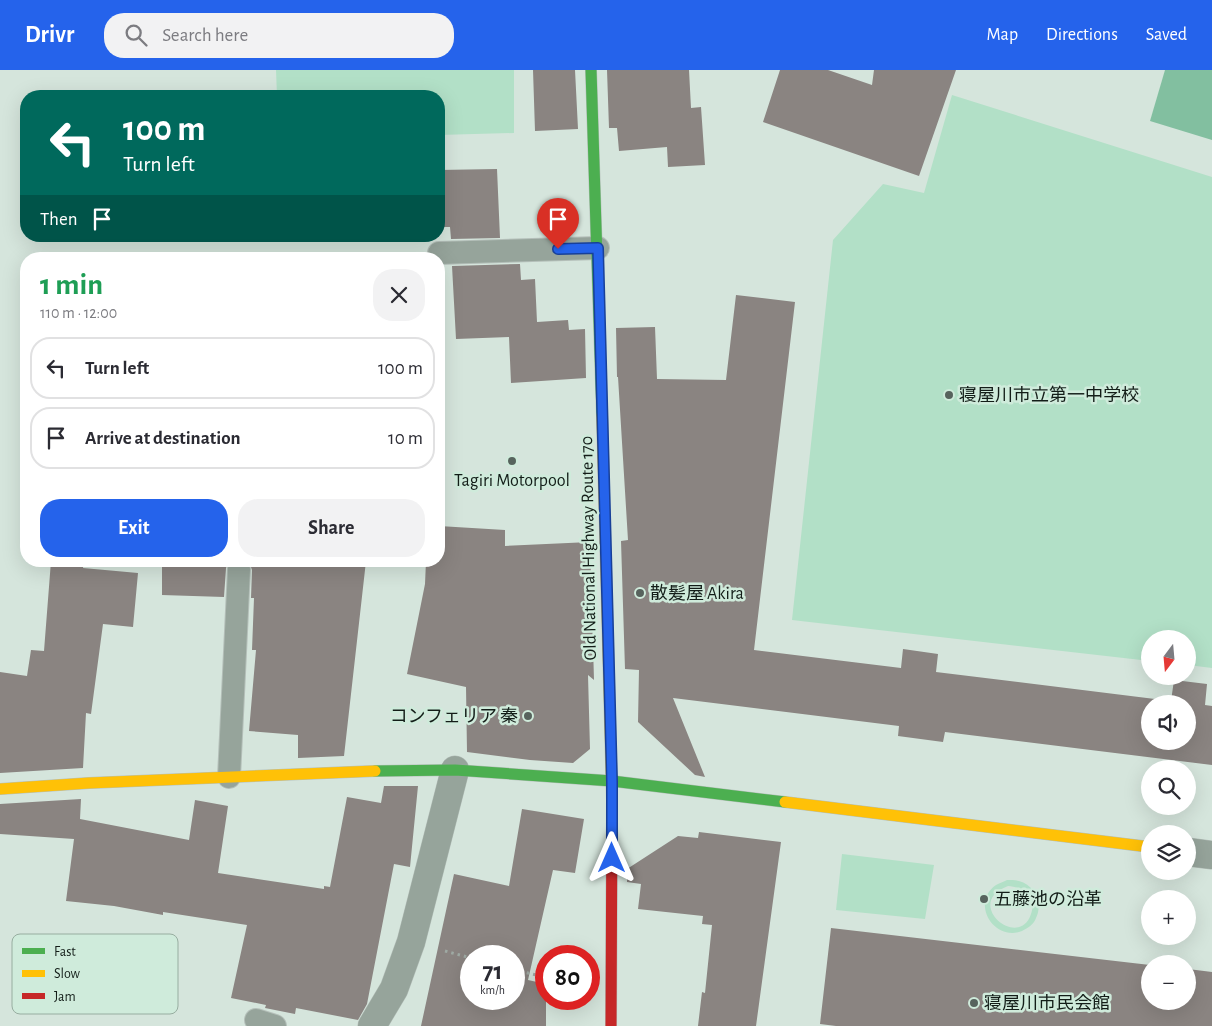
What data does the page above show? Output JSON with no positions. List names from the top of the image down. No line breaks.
{"streets":{"main road":["Old National Highway Route 170"]},"places":["寝屋川市立第一中学校","Tagiri Motorpool","散髪屋 Akira","コンフェリア 秦","五藤池の沿革","寝屋川市民会館"],"legend":["Fast","Slow","Jam"],"north":"bottom","page":{"header":"Drivr","search":"Search here","nav":["Map","Directions","Saved"],"turn":["100 m","Turn left"],"then":"Then","heading":["1 min","110 m · 12:00"],"list":[{"name":"Turn left","value":"100 m"},{"name":"Arrive at destination","value":"10 m"}],"buttons":["Exit","Share"],"map_buttons":["+","−"],"speed":"71 km/h","limit":"80"}}
